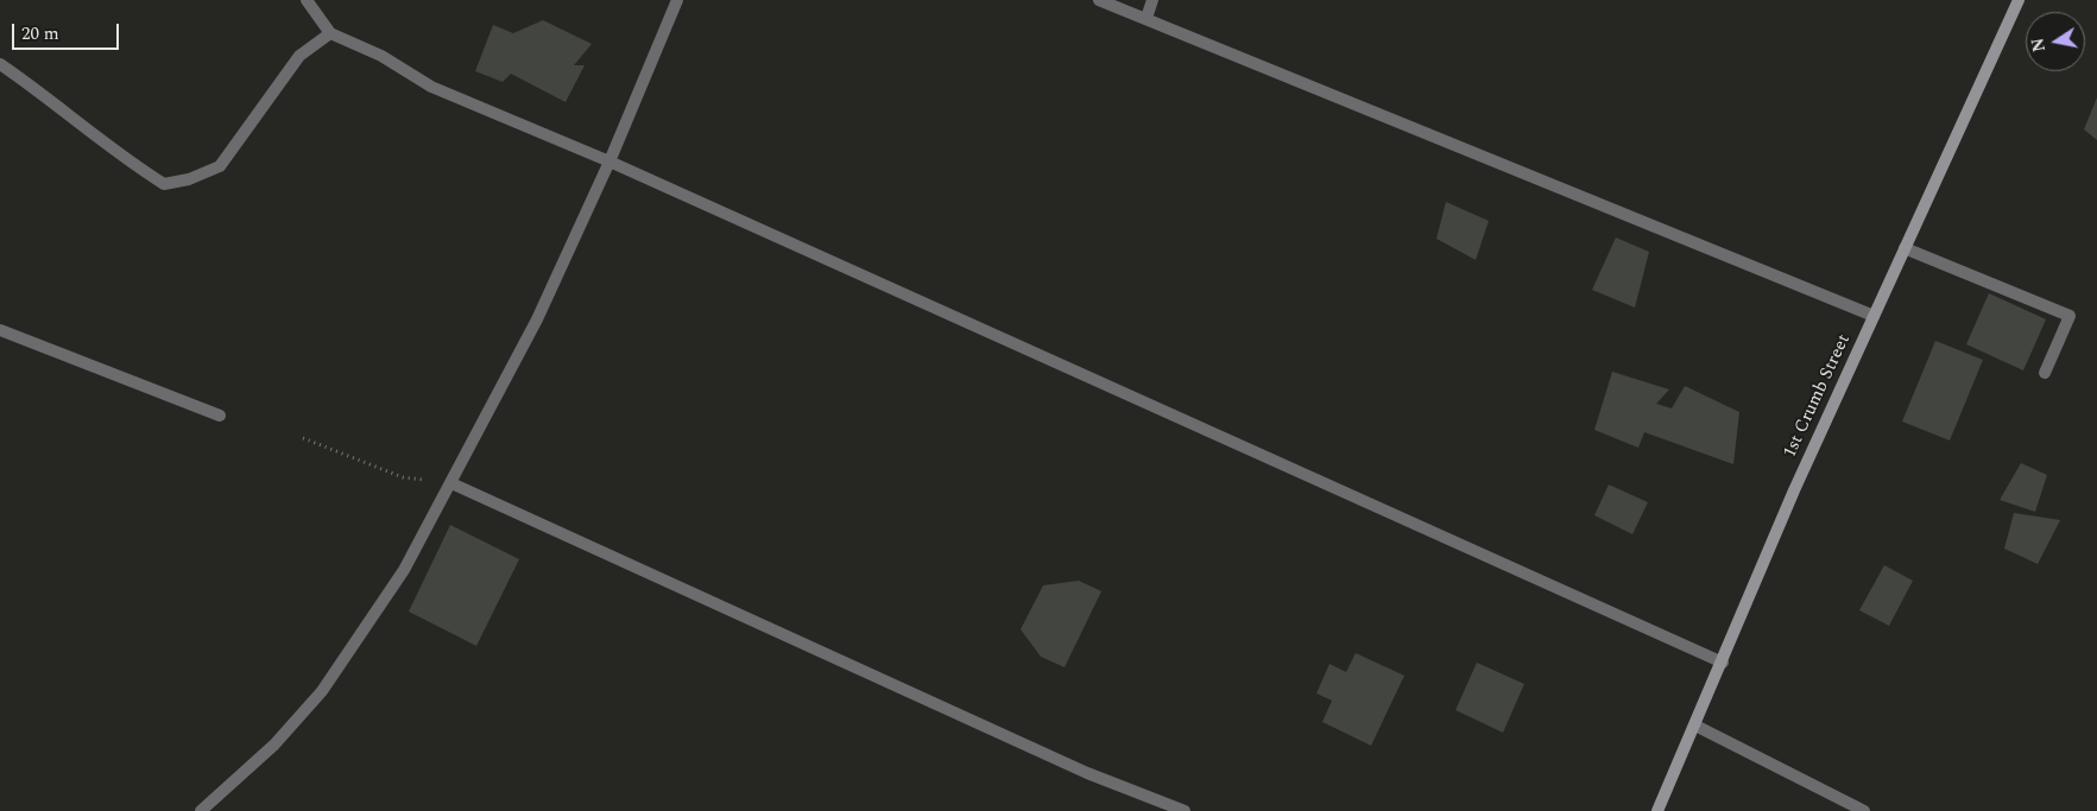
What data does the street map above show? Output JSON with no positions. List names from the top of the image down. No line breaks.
{"streets":{"main road":["1st Crumb Street"]},"scale_bar":"20 m","north":"left"}
